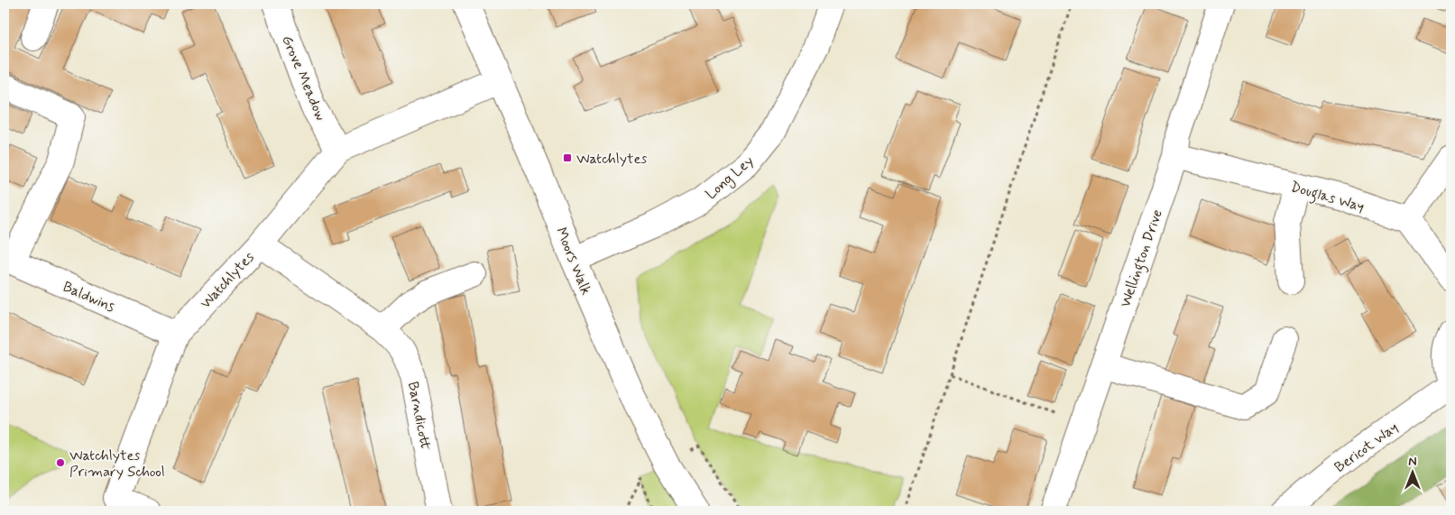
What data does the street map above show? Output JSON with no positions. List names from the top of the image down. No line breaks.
{"streets":{"street":["Grove Meadow","Long Ley","Douglas Way","Wellington Drive","Moors Walk","Watchlytes","Baldwins","Barndicott","Bericot Way"]},"crossings":[["Grove Meadow","Watchlytes"],["Long Ley","Moors Walk"],["Douglas Way","Wellington Drive"],["Moors Walk","Watchlytes"],["Watchlytes","Baldwins"],["Watchlytes","Barndicott"]],"places":{"transit":["Watchlytes"],"other":["Watchlytes Primary School"]},"north":"top"}
